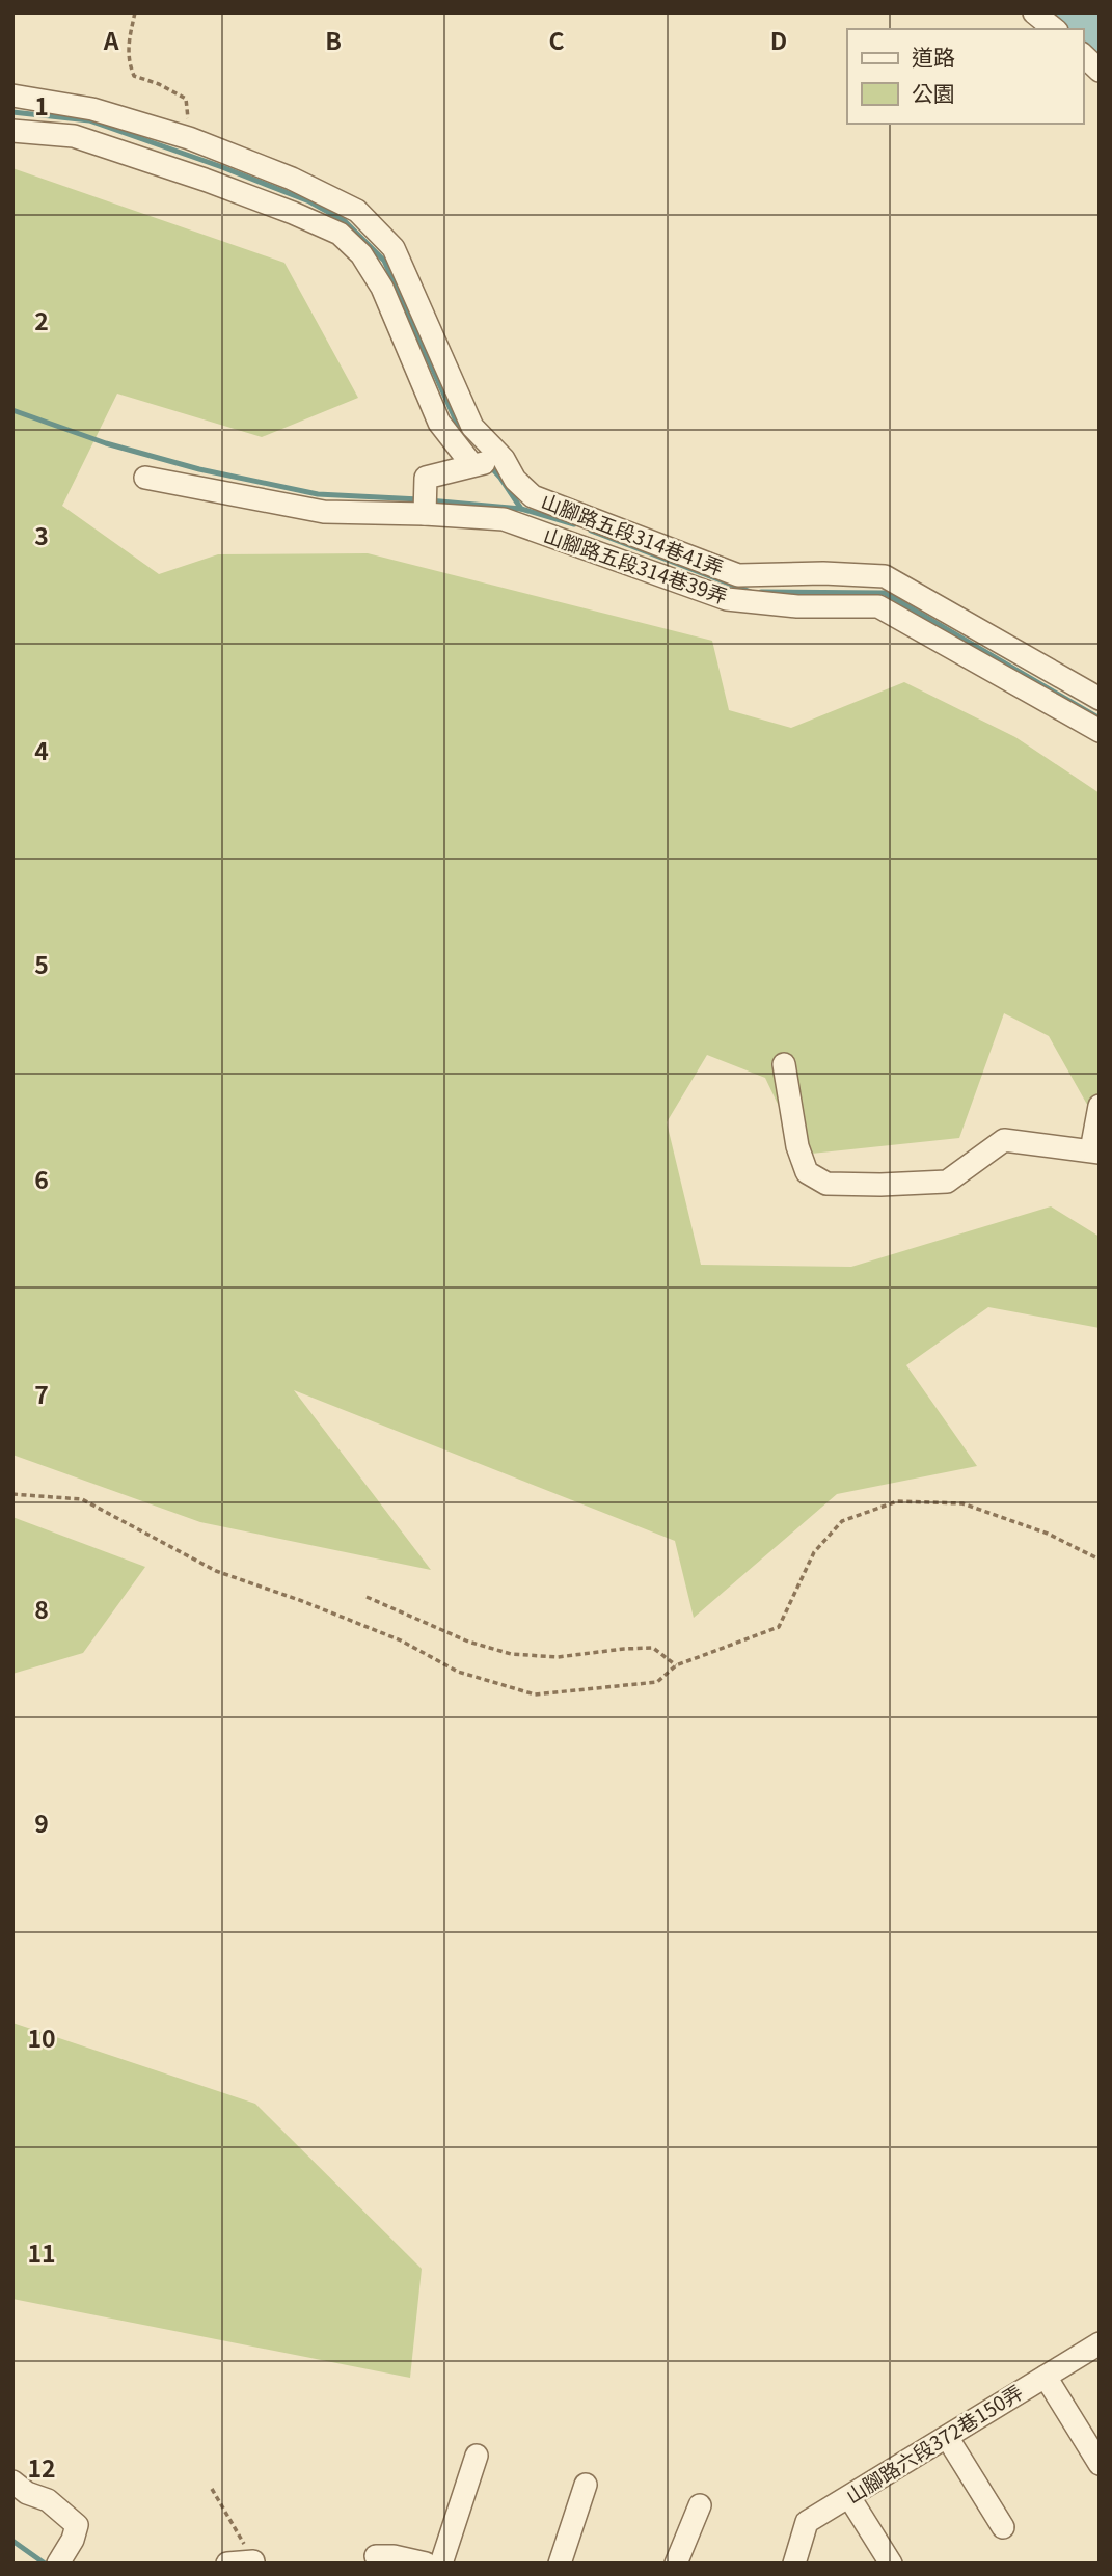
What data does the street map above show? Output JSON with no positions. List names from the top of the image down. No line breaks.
{"streets":{"lane":["山腳路五段314巷41弄","山腳路五段314巷39弄","山腳路六段372巷150弄"]},"legend":["道路","公園"],"grid":{"columns":["A","B","C","D"],"rows":["1","2","3","4","5","6","7","8","9","10","11","12"]}}
